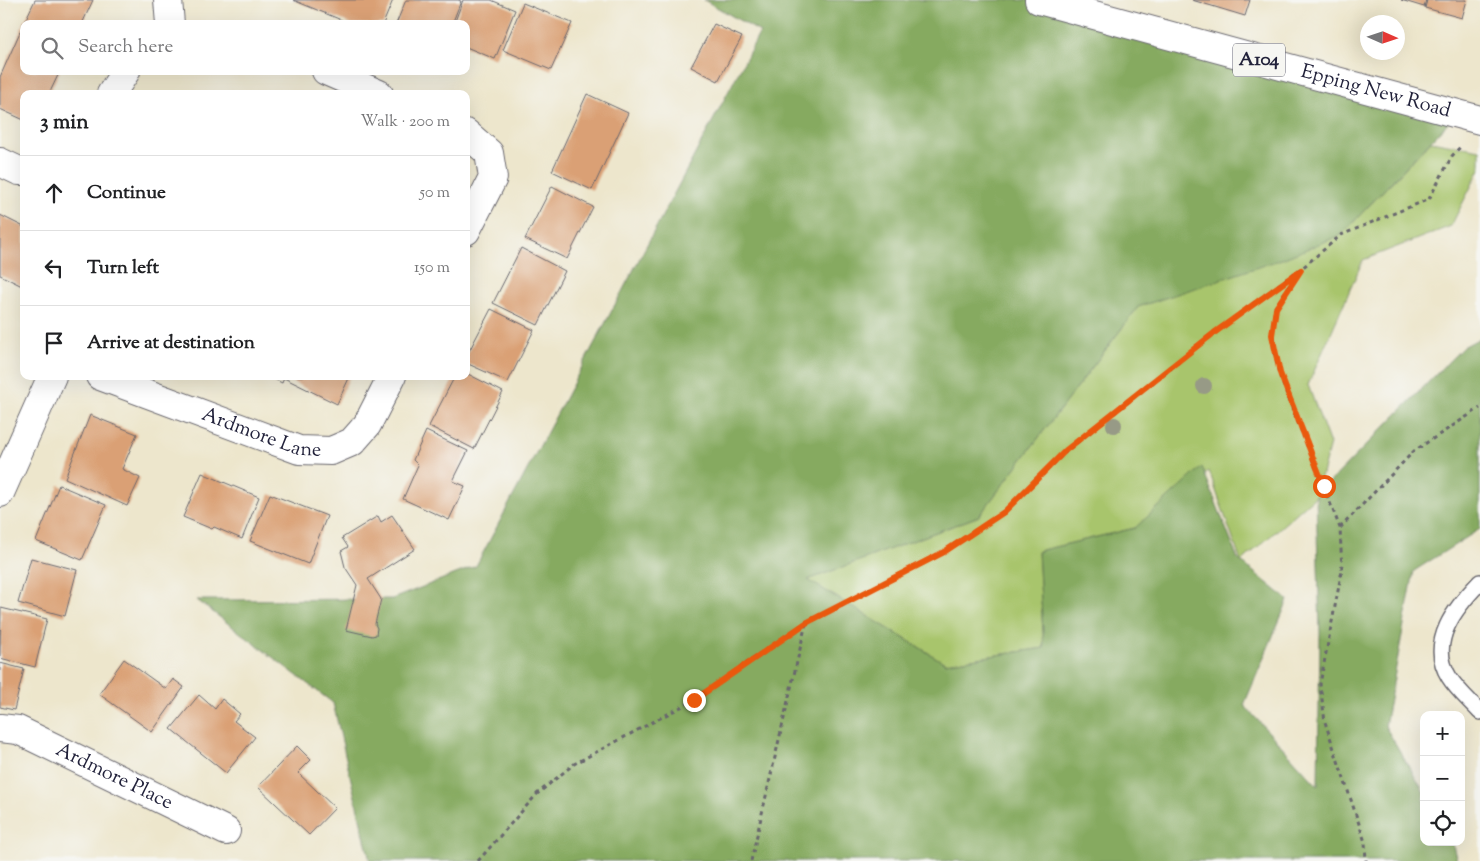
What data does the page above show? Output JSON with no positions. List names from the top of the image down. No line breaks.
{"streets":{"street":["A104","Epping New Road","Ardmore Lane","Ardmore Place"]},"north":"right","page":{"search":"Search here","heading":["3 min","Walk · 200 m"],"list":[["Continue","50 m"],["Turn left","150 m"],"Arrive at destination"],"map_buttons":["+","−"]}}
